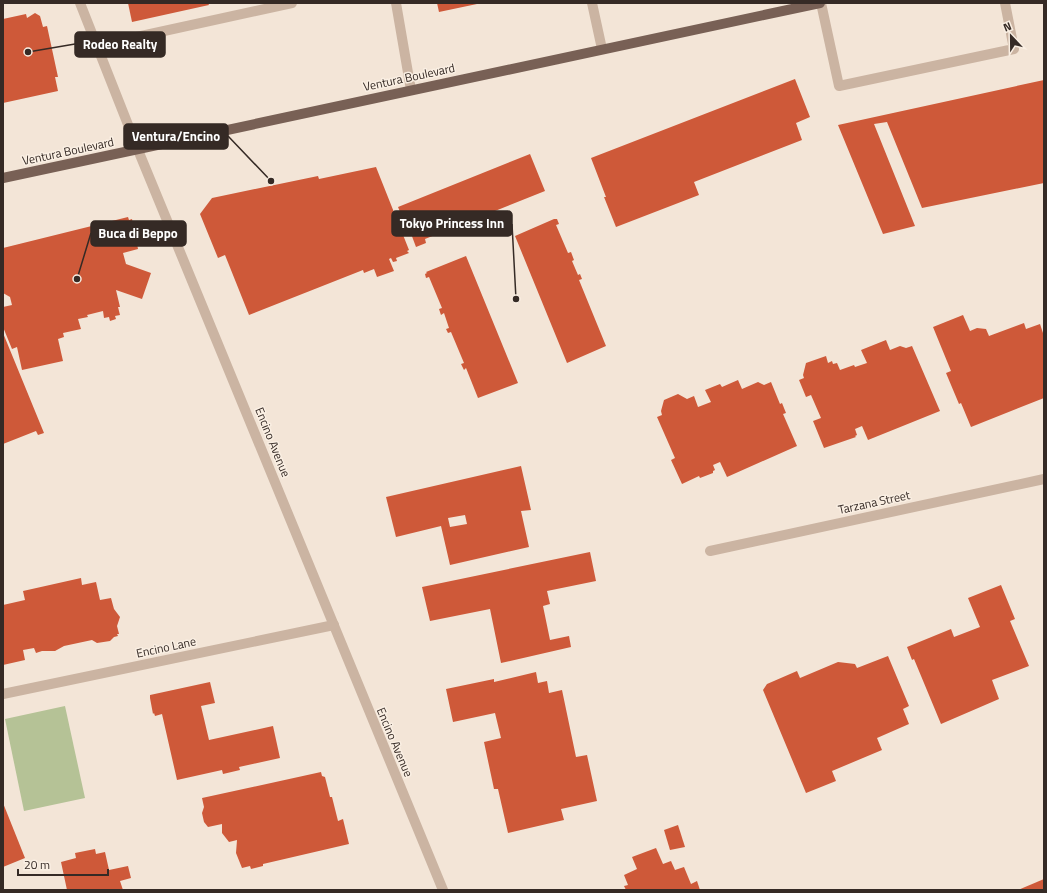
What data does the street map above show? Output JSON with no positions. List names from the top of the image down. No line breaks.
{"streets":{"main road":["Ventura Boulevard"],"street":["Encino Avenue","Tarzana Street","Encino Lane"]},"crossings":[["Ventura Boulevard","Encino Avenue"],["Encino Avenue","Encino Lane"]],"places":["Rodeo Realty","Ventura/Encino","Buca di Beppo","Tokyo Princess Inn"],"scale_bar":"20 m","north":"top"}
